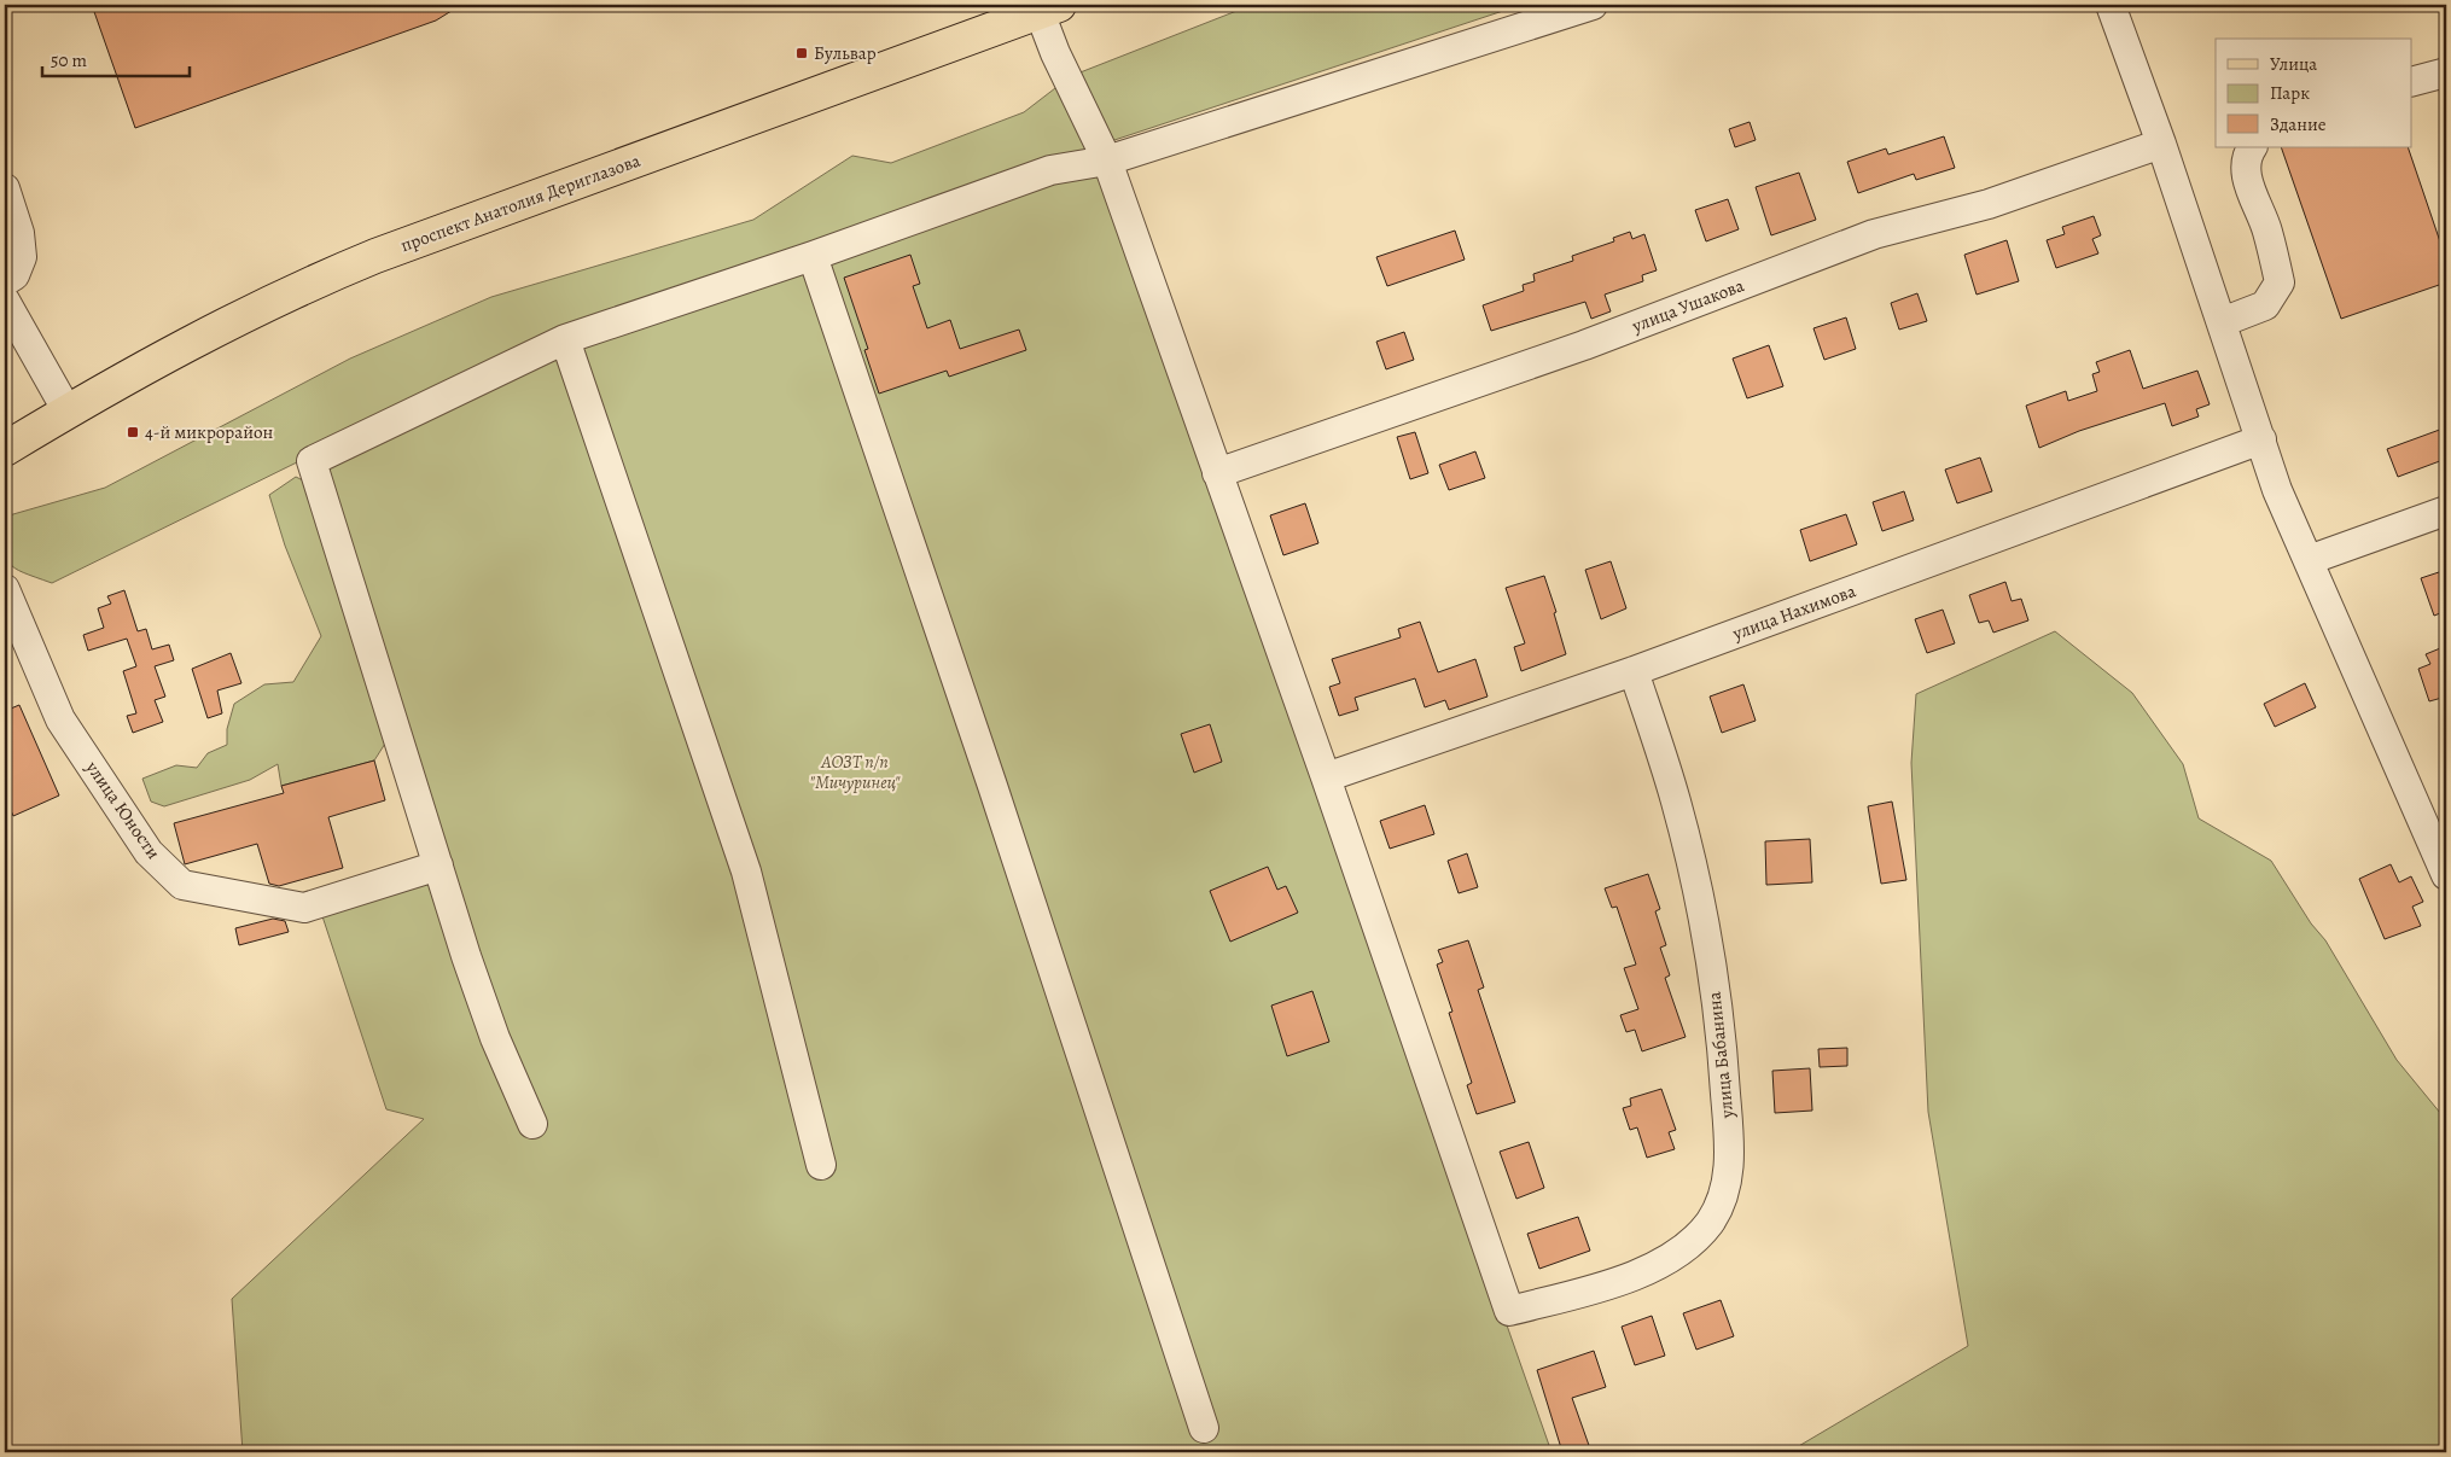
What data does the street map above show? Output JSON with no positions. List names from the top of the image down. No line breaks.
{"streets":{"main road":["проспект Анатолия Дериглазова"],"street":["улица Ушакова","улица Нахимова","улица Юности","улица Бабанина"]},"crossings":[["улица Нахимова","улица Бабанина"]],"parks":["АОЗТ п/п \"Мичуринец\""],"places":{"transit":["Бульвар","4-й микрорайон"]},"legend":["Улица","Парк","Здание"],"scale_bar":"50 m"}
